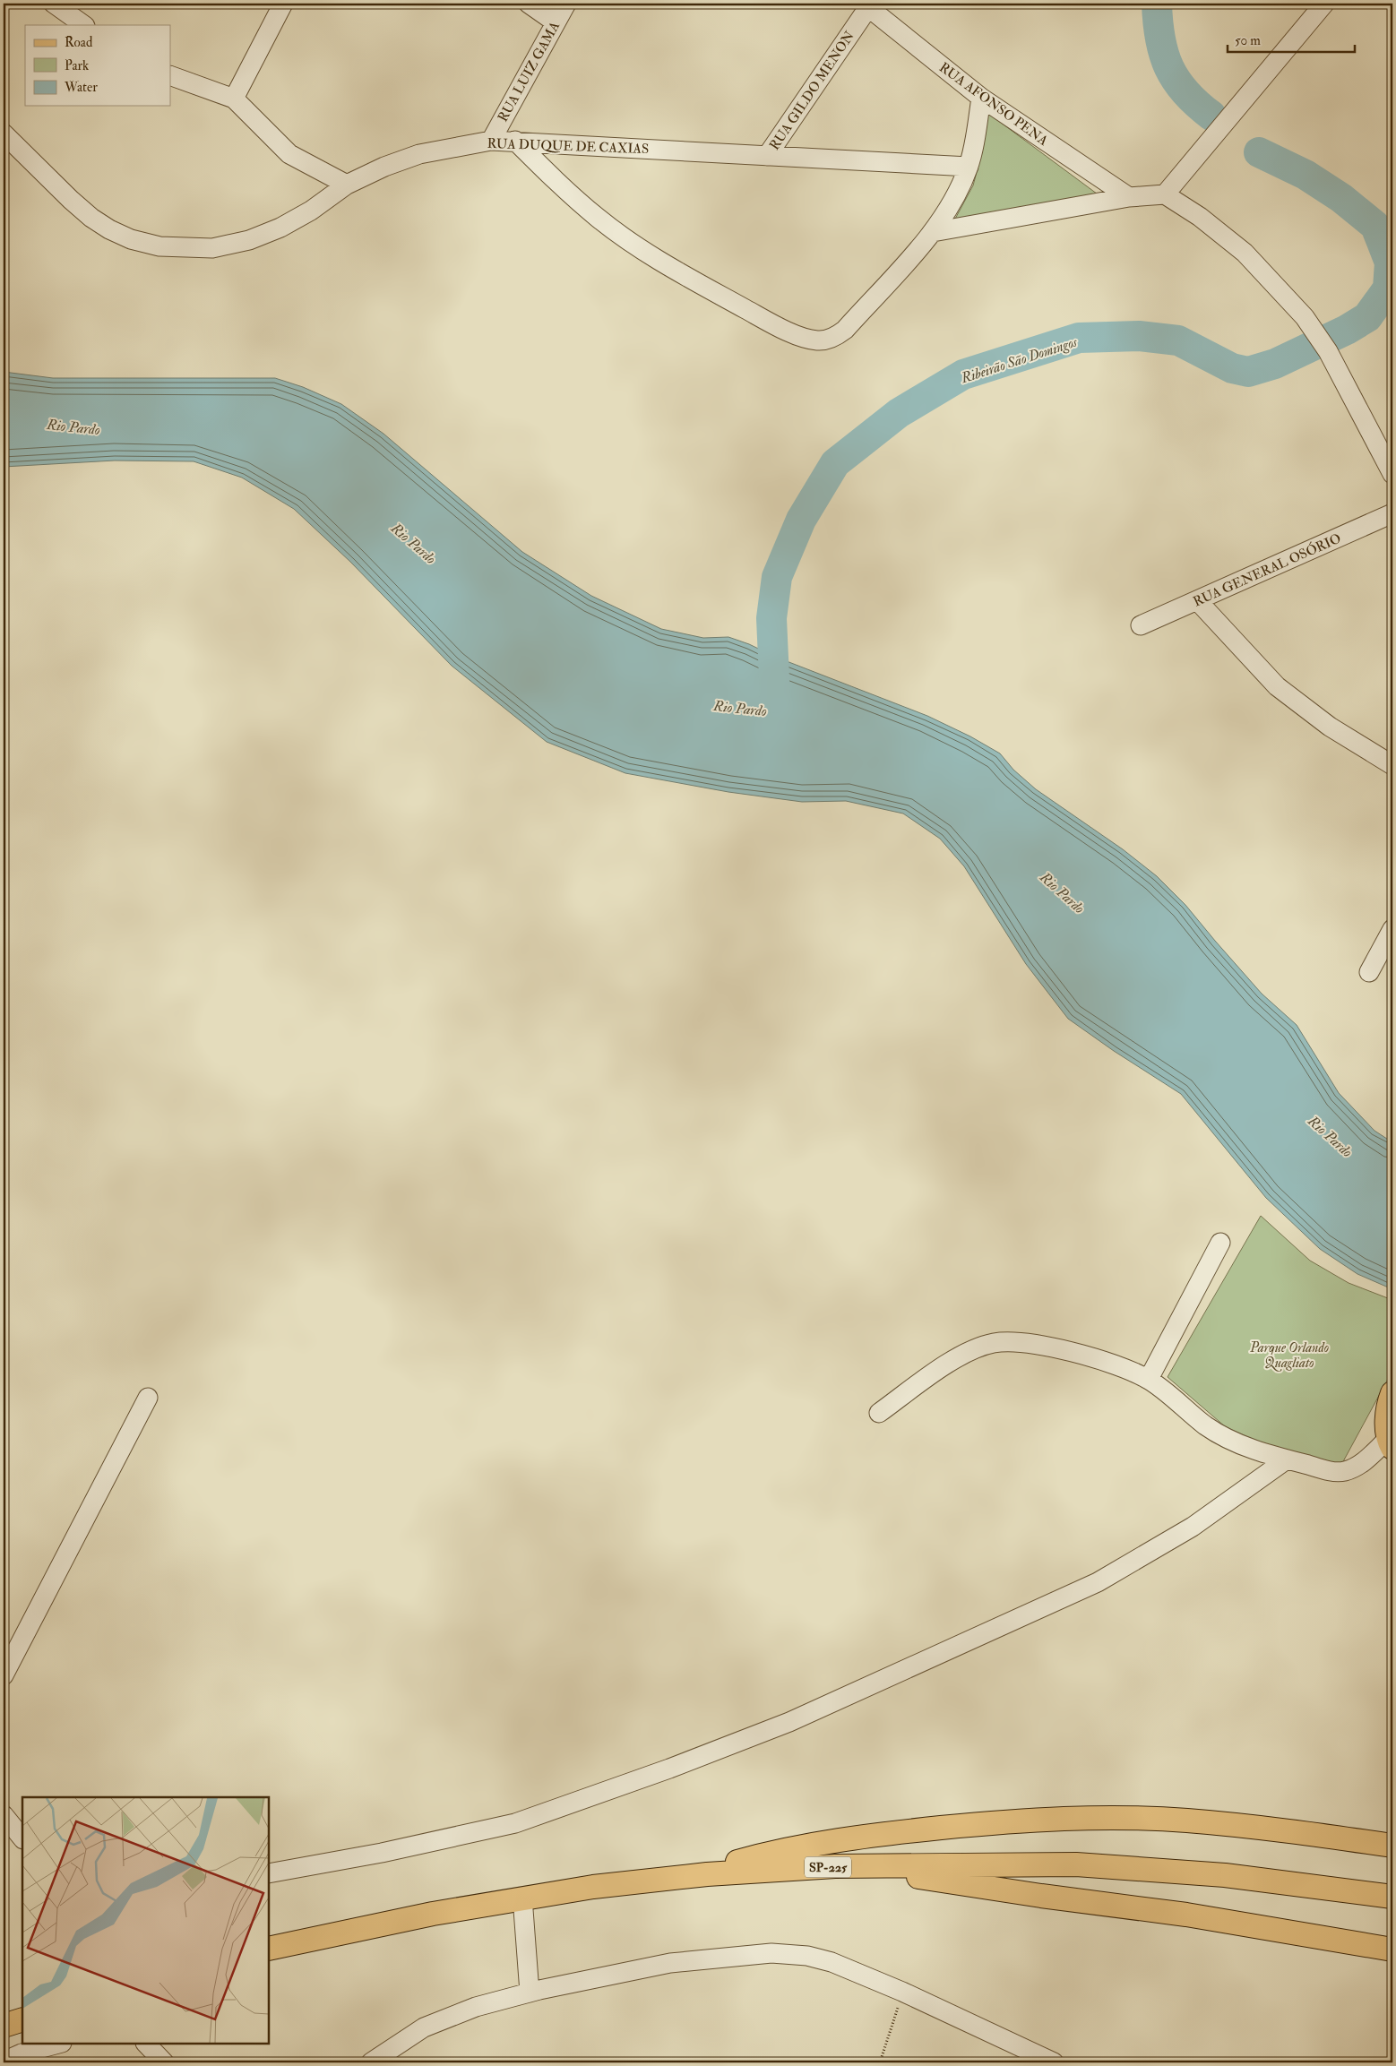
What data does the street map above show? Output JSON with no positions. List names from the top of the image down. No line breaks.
{"streets":{"main road":["SP-225"],"street":["RUA LUIZ GAMA","RUA GILDO MENON","RUA AFONSO PENA","RUA DUQUE DE CAXIAS","RUA GENERAL OSÓRIO"]},"crossings":[["RUA LUIZ GAMA","RUA DUQUE DE CAXIAS"],["RUA GILDO MENON","RUA AFONSO PENA"],["RUA GILDO MENON","RUA DUQUE DE CAXIAS"]],"water":["Ribeirão São Domingos","Rio Pardo"],"parks":["Parque Orlando Quagliato"],"legend":["Road","Park","Water"],"scale_bar":"50 m"}
